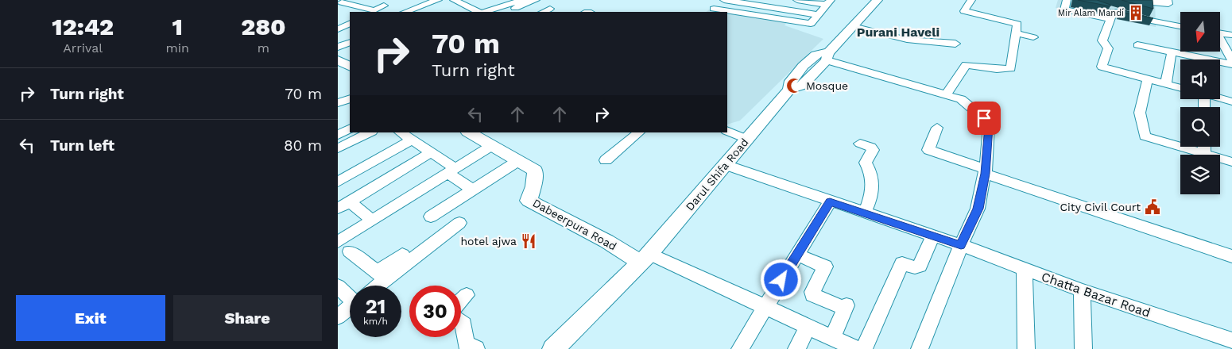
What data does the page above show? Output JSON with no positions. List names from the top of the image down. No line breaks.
{"streets":{"main road":["Darul Shifa Road","Dabeerpura Road"],"street":["Chatta Bazar Road"]},"crossings":[["Darul Shifa Road","Dabeerpura Road"],["Darul Shifa Road","Chatta Bazar Road"]],"districts":["Purani Haveli"],"places":{"building":["Mir Alam Mandi"],"mosque":["Mosque"],"public building":["City Civil Court"],"restaurant":["hotel ajwa"]},"north":"bottom","page":{"eta":["12:42","Arrival","1","min","280","m"],"turn":["70 m","Turn right"],"list":[{"name":"Turn right","value":"70 m"},{"name":"Turn left","value":"80 m"}],"speed":"21 km/h","limit":"30","buttons":["Exit","Share"]}}
